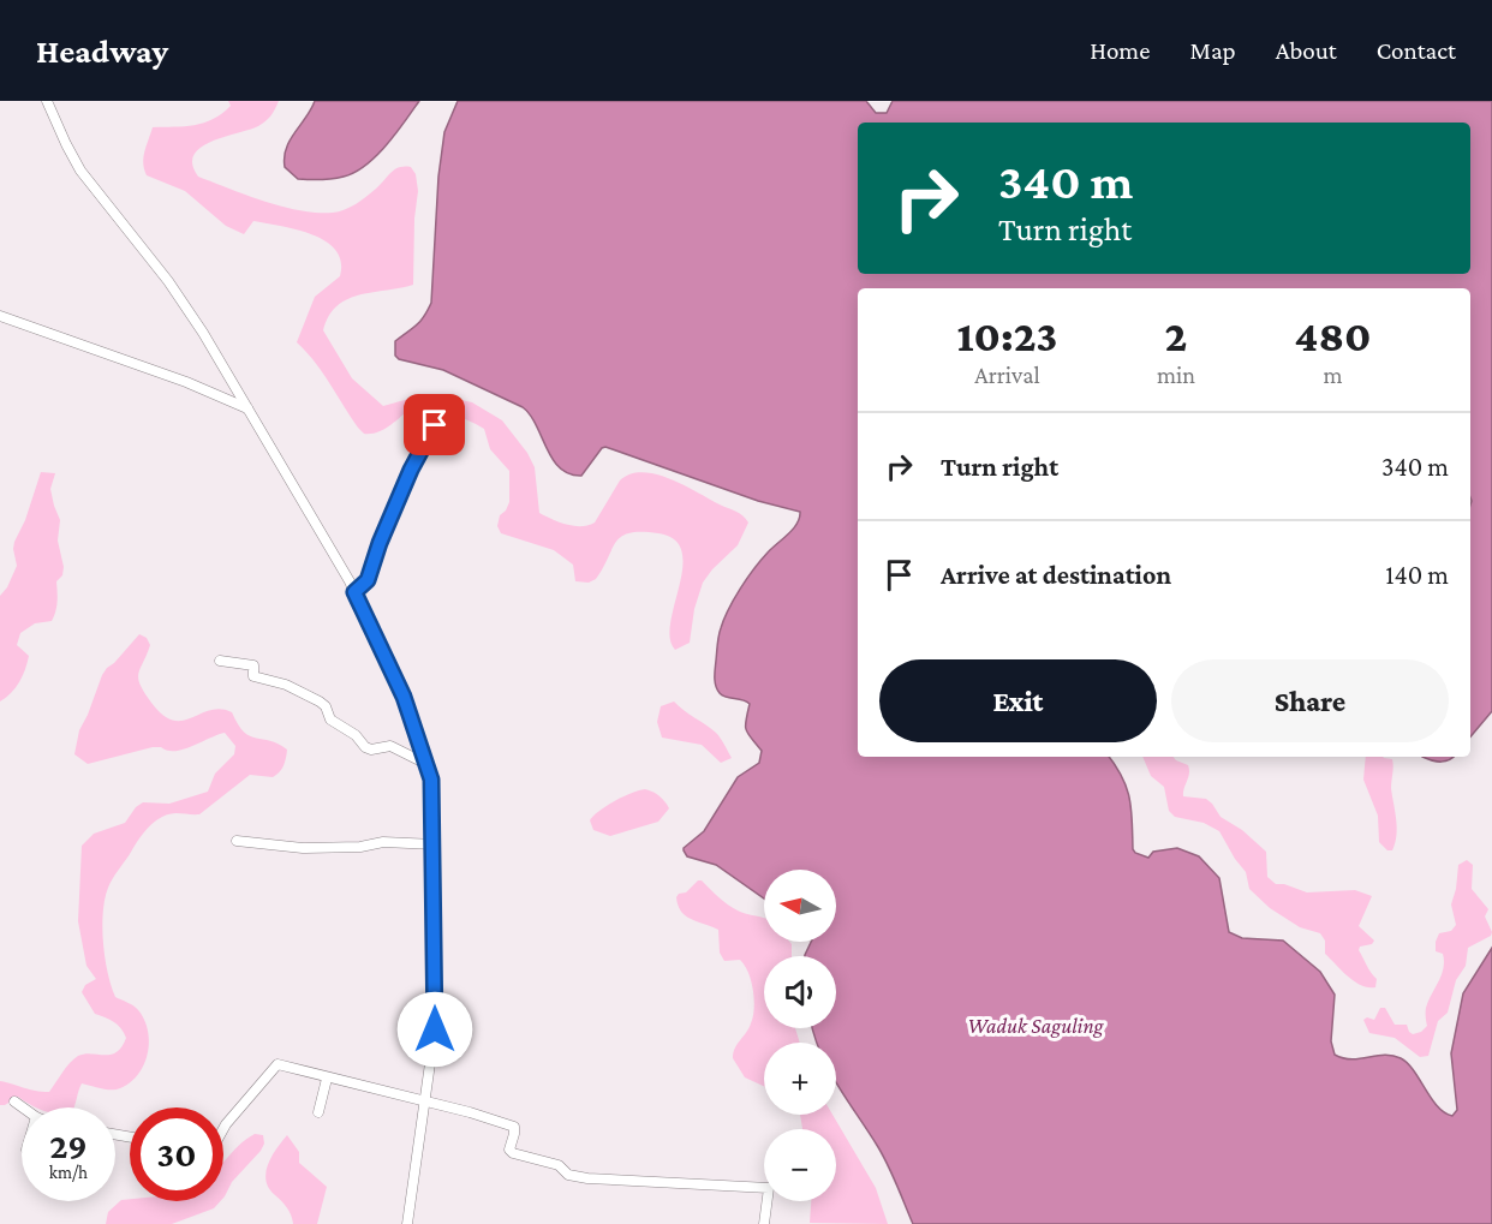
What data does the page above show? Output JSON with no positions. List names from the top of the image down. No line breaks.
{"water":["Waduk Saguling"],"north":"left","page":{"header":"Headway","nav":["Home","Map","About","Contact"],"turn":["340 m","Turn right"],"eta":["10:23","Arrival","2","min","480","m"],"list":[{"name":"Turn right","value":"340 m"},{"name":"Arrive at destination","value":"140 m"}],"buttons":["Exit","Share"],"map_buttons":["+","−"],"speed":"29 km/h","limit":"30"}}
